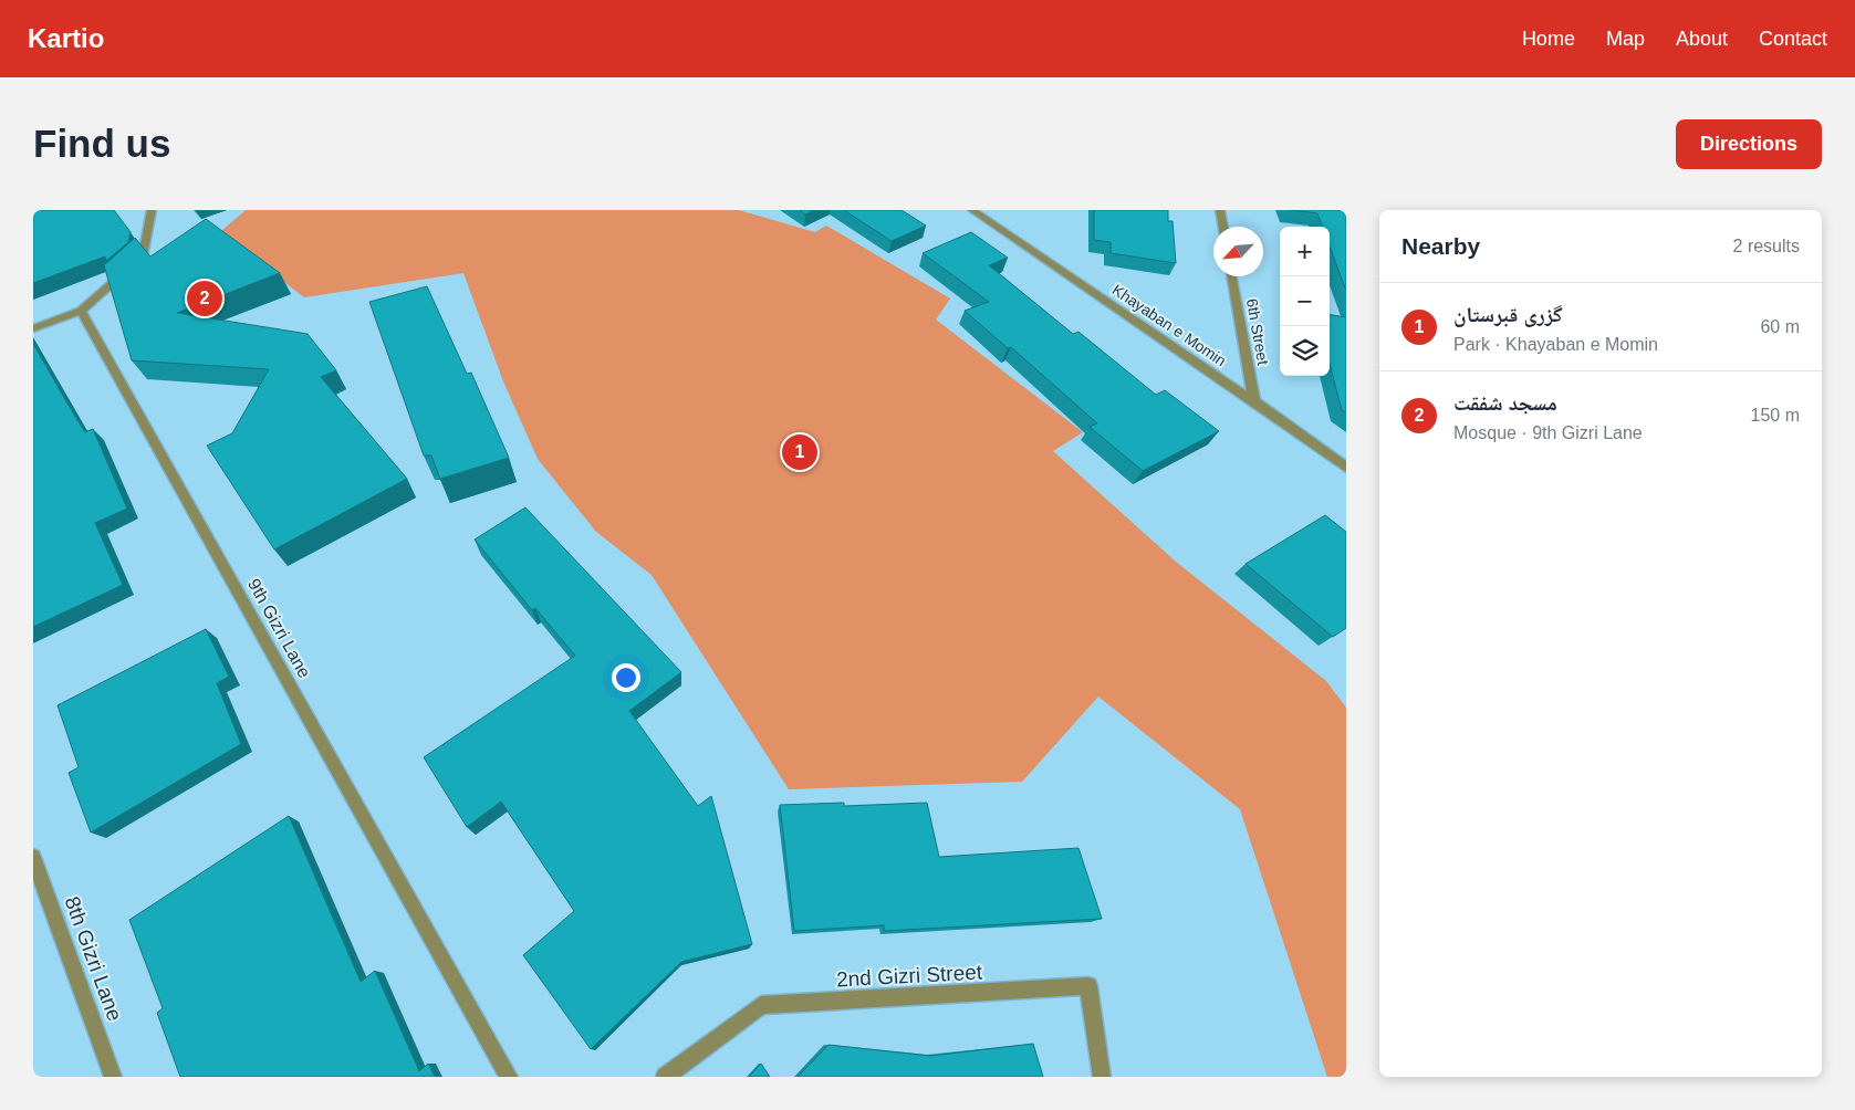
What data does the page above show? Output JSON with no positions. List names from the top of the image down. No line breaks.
{"streets":{"street":["Khayaban e Momin","6th Street","9th Gizri Lane","8th Gizri Lane","2nd Gizri Street"]},"crossings":[["Khayaban e Momin","6th Street"]],"north":"bottom left","page":{"header":"Kartio","nav":["Home","Map","About","Contact"],"buttons":"Directions","title":"Find us","heading":["Nearby","2 results"],"map_buttons":["+","−"],"pins":["2","1"],"list":[{"mark":"1","name":"گزری قبرستان","note":"Park · Khayaban e Momin","value":"60 m"},{"mark":"2","name":"مسجد شفقت","note":"Mosque · 9th Gizri Lane","value":"150 m"}]}}
